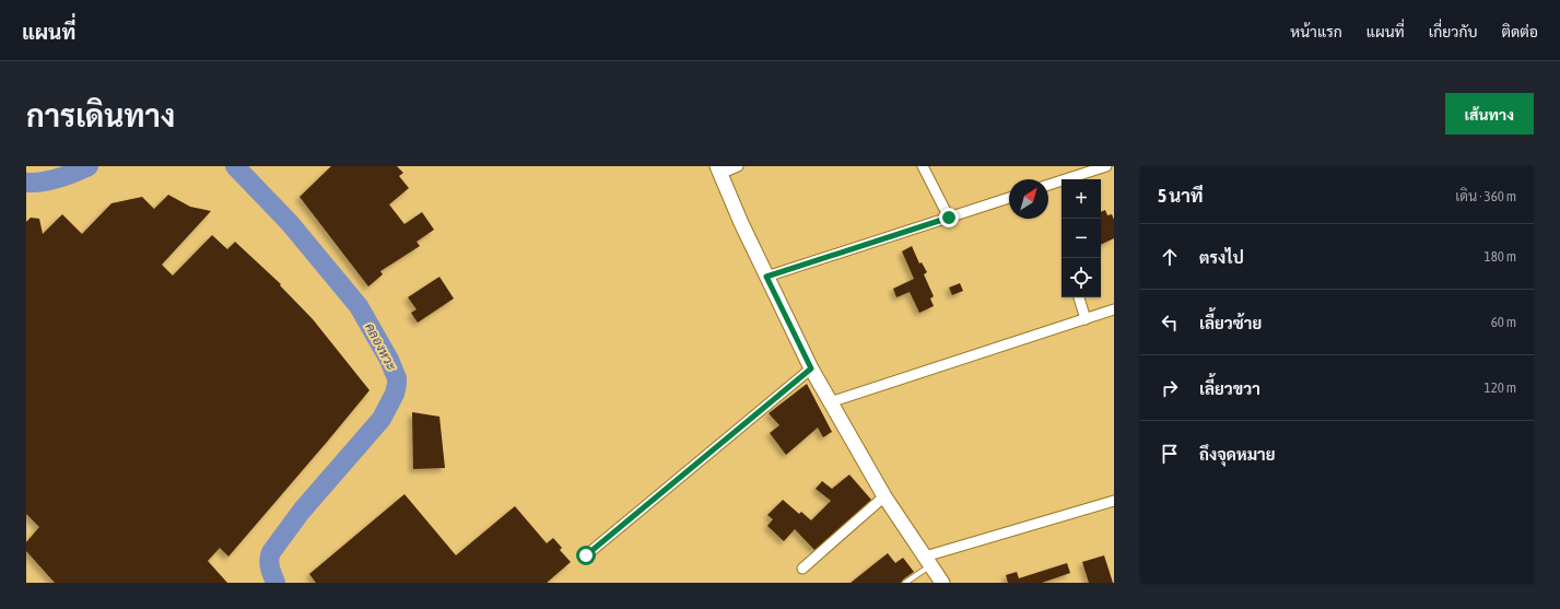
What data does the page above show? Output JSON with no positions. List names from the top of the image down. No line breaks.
{"water":["คลองหวะ"],"north":"top right","page":{"header":"แผนที่","nav":["หน้าแรก","แผนที่","เกี่ยวกับ","ติดต่อ"],"buttons":"เส้นทาง","title":"การเดินทาง","heading":["5 นาที","เดิน · 360 m"],"map_buttons":["+","−"],"list":[["ตรงไป","180 m"],["เลี้ยวซ้าย","60 m"],["เลี้ยวขวา","120 m"],"ถึงจุดหมาย"]}}
